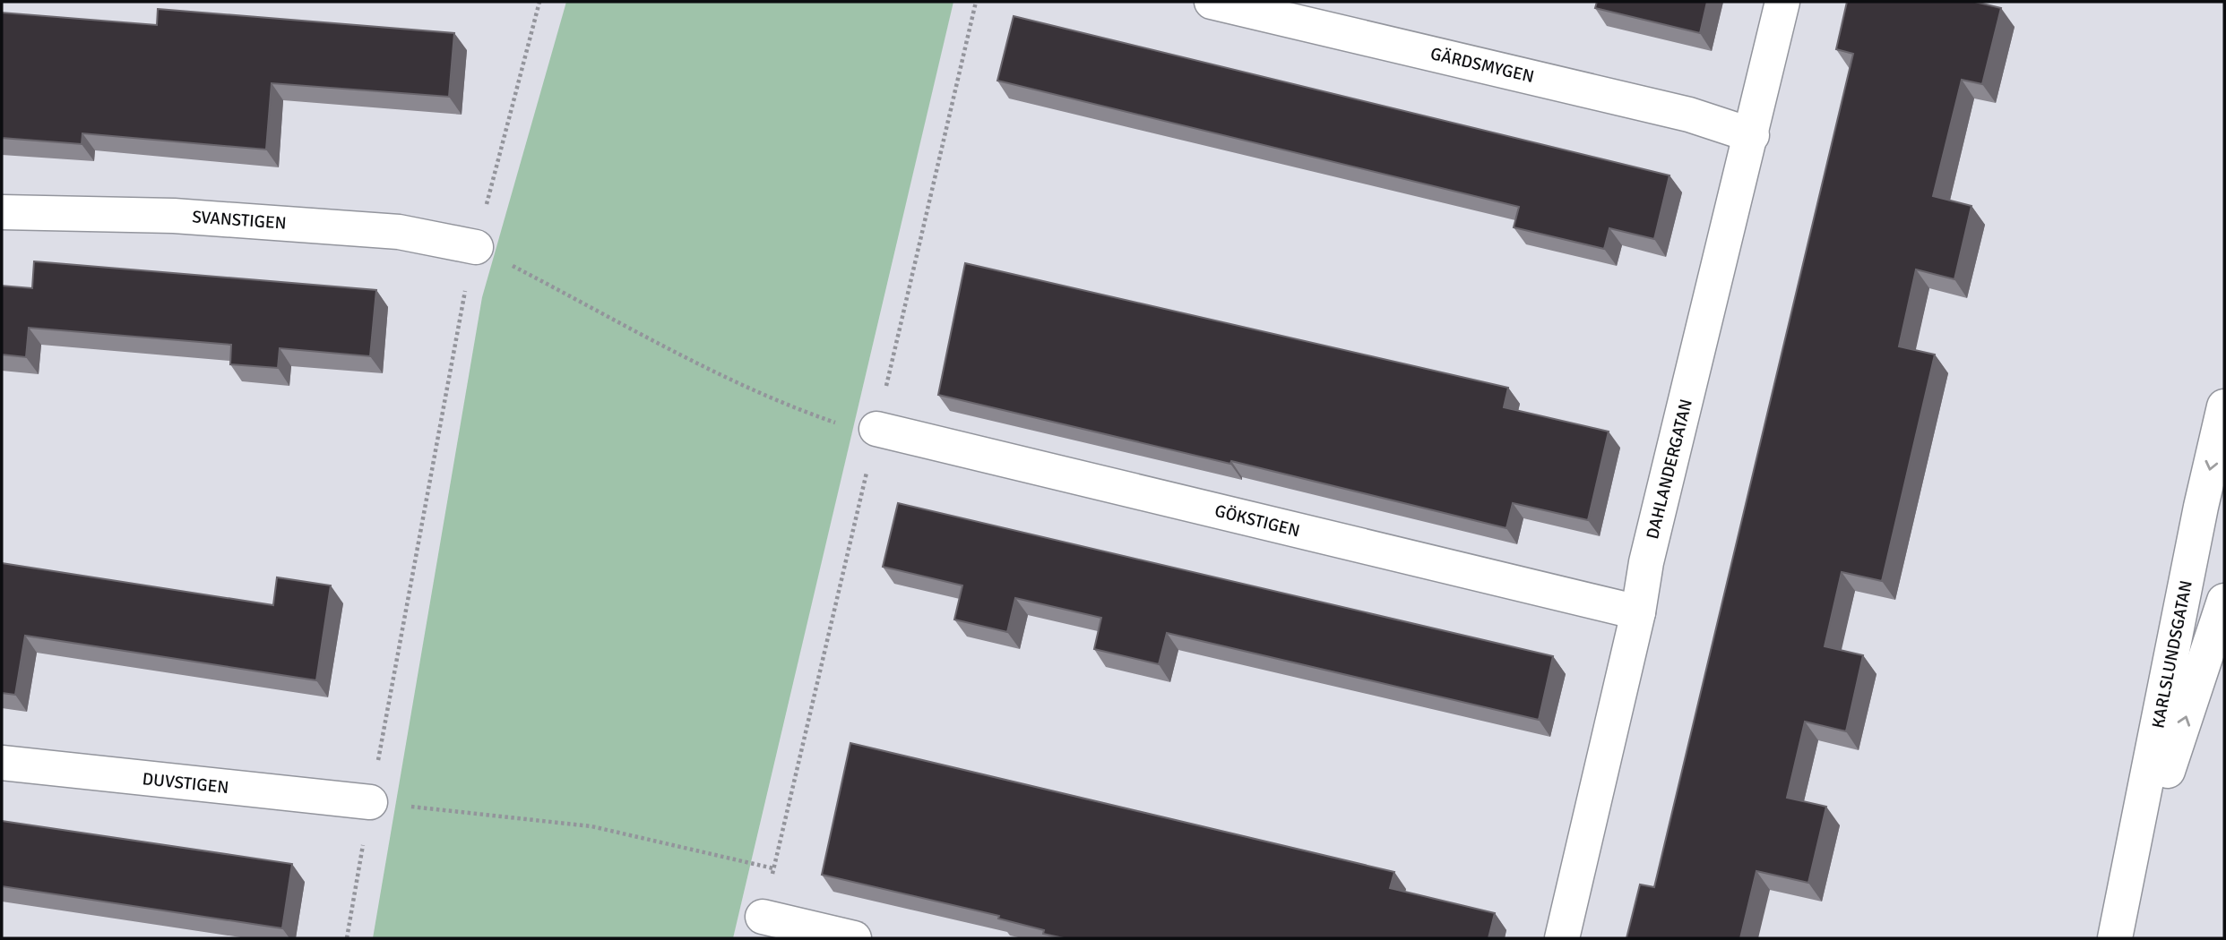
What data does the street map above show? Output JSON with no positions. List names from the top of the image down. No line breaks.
{"streets":{"street":["GÄRDSMYGEN","SVANSTIGEN","DAHLANDERGATAN","GÖKSTIGEN","KARLSLUNDSGATAN","DUVSTIGEN"]},"crossings":[["GÄRDSMYGEN","DAHLANDERGATAN"],["DAHLANDERGATAN","GÖKSTIGEN"]]}
